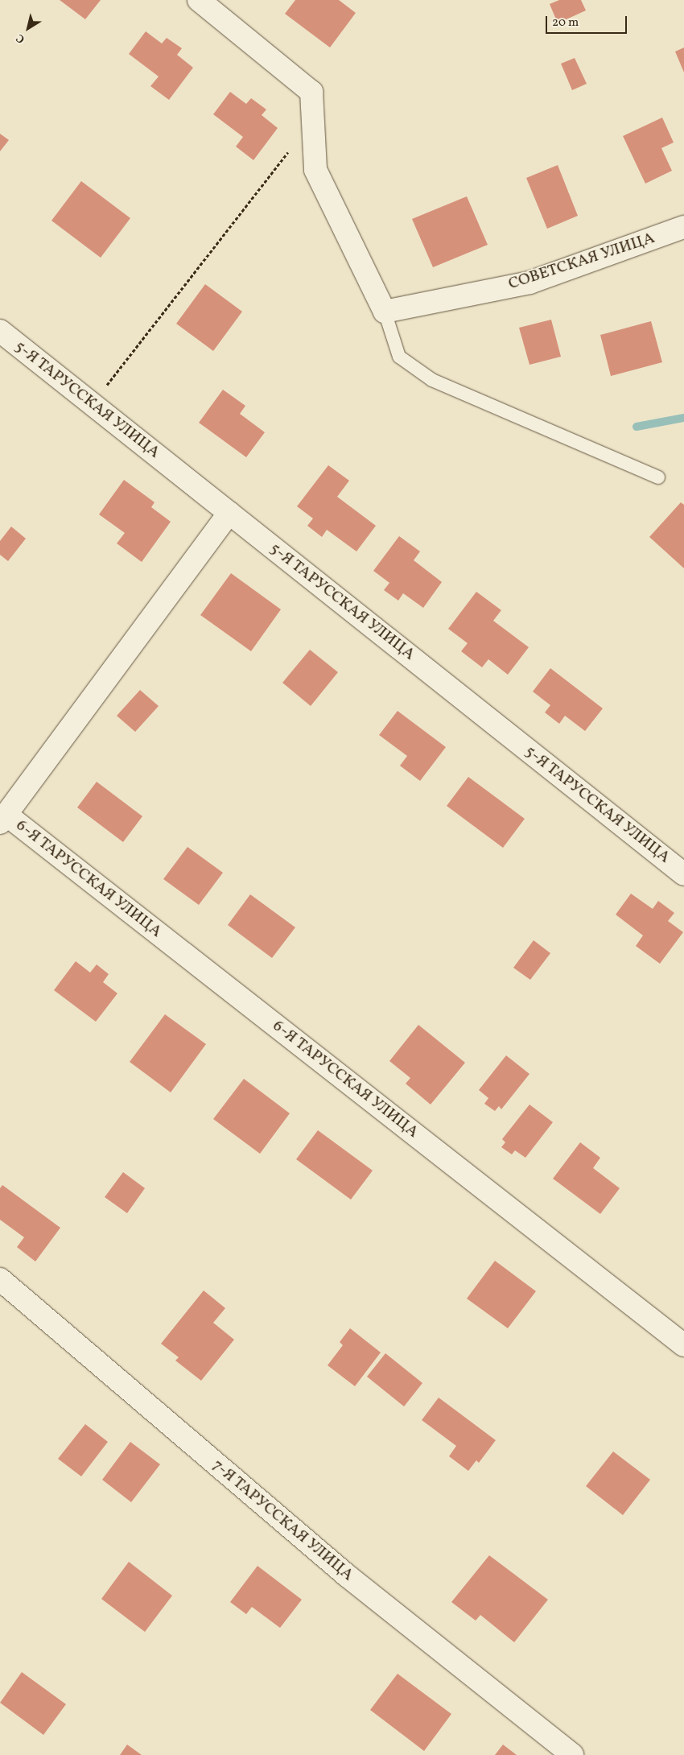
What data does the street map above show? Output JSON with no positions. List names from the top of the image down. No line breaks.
{"streets":{"street":["СОВЕТСКАЯ УЛИЦА","5-Я ТАРУССКАЯ УЛИЦА","6-Я ТАРУССКАЯ УЛИЦА","7-Я ТАРУССКАЯ УЛИЦА"]},"scale_bar":"20 m","north":"bottom left"}
